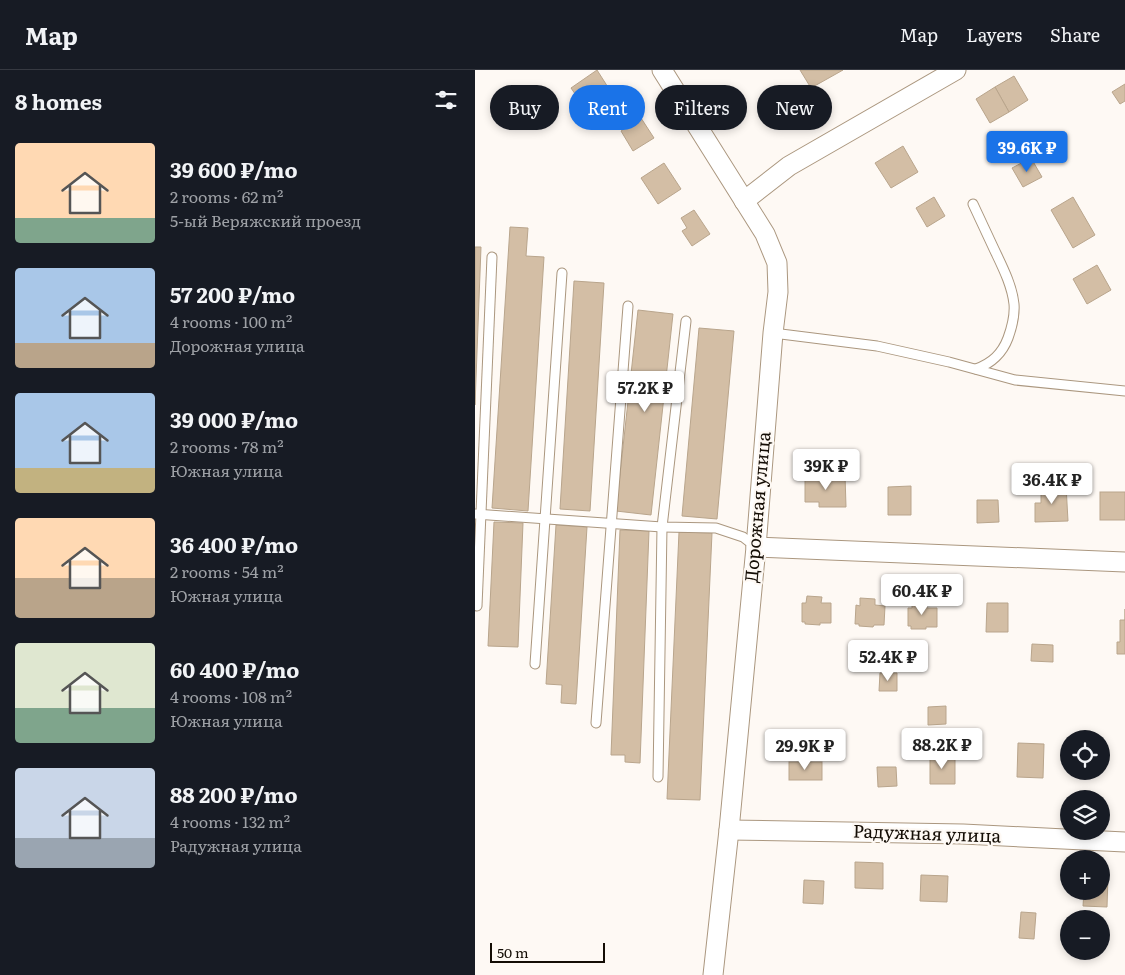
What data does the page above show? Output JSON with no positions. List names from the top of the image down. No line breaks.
{"streets":{"street":["Дорожная улица","Радужная улица"]},"crossings":[["Дорожная улица","Радужная улица"]],"scale_bar":"50 m","page":{"header":"Map","nav":["Map","Layers","Share"],"heading":"8 homes","chip":["Buy","Rent","Filters","New"],"list":[{"name":"39 600 ₽/mo","note":"2 rooms · 62 m² · 5-ый Веряжский проезд"},{"name":"57 200 ₽/mo","note":"4 rooms · 100 m² · Дорожная улица"},{"name":"39 000 ₽/mo","note":"2 rooms · 78 m² · Южная улица"},{"name":"36 400 ₽/mo","note":"2 rooms · 54 m² · Южная улица"},{"name":"60 400 ₽/mo","note":"4 rooms · 108 m² · Южная улица"},{"name":"88 200 ₽/mo","note":"4 rooms · 132 m² · Радужная улица"}],"price":["39.6K ₽","57.2K ₽","39K ₽","36.4K ₽","60.4K ₽","52.4K ₽","88.2K ₽","29.9K ₽"],"map_buttons":["+","−"],"scale":"50 m"}}
